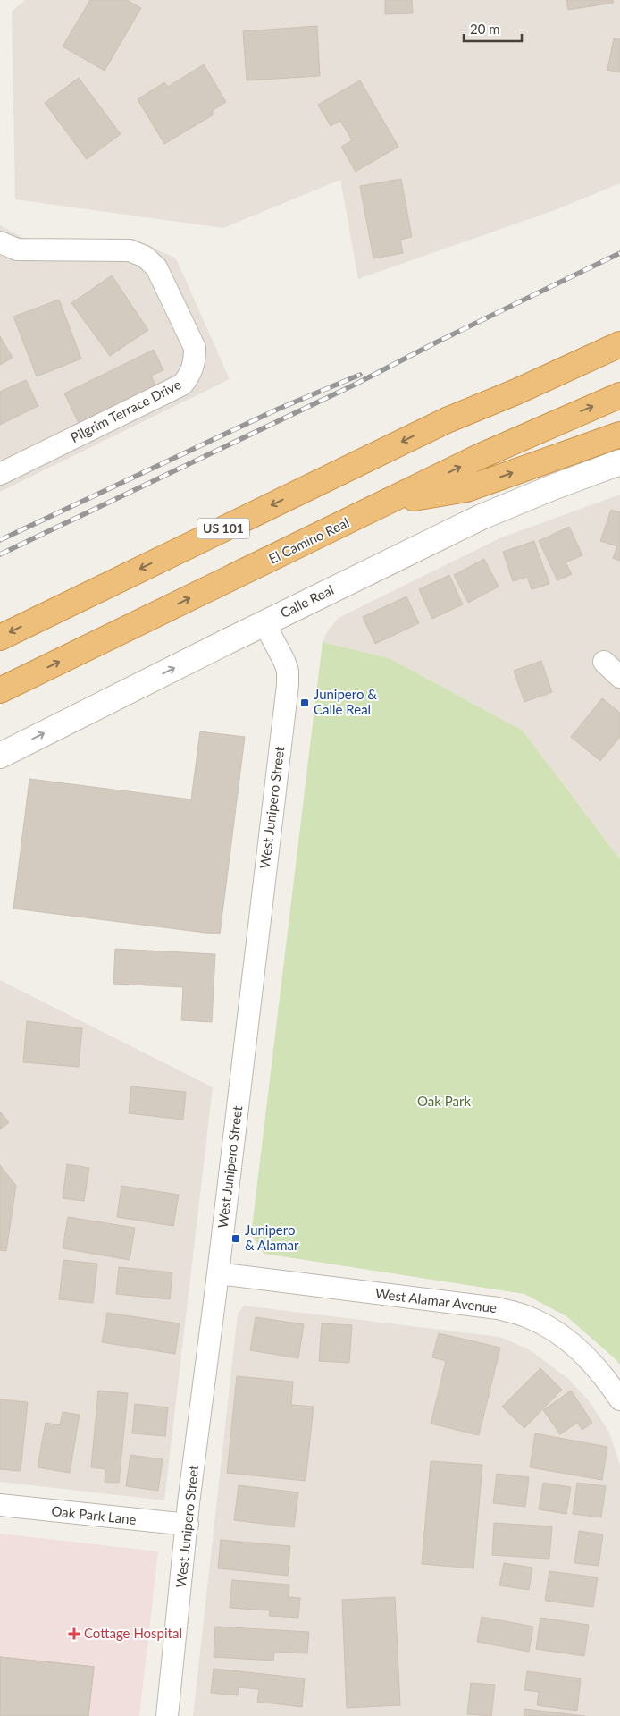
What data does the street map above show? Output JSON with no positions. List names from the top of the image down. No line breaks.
{"streets":{"highway":["US 101","El Camino Real"],"street":["Pilgrim Terrace Drive","Calle Real","West Junipero Street","West Alamar Avenue","Oak Park Lane"]},"crossings":[["Calle Real","West Junipero Street"],["West Junipero Street","West Alamar Avenue"],["West Junipero Street","Oak Park Lane"]],"one_way":["Calle Real"],"parks":["Oak Park"],"places":{"transit":["Junipero & Calle Real","Junipero & Alamar"],"health":["Cottage Hospital"]},"scale_bar":"20 m"}
